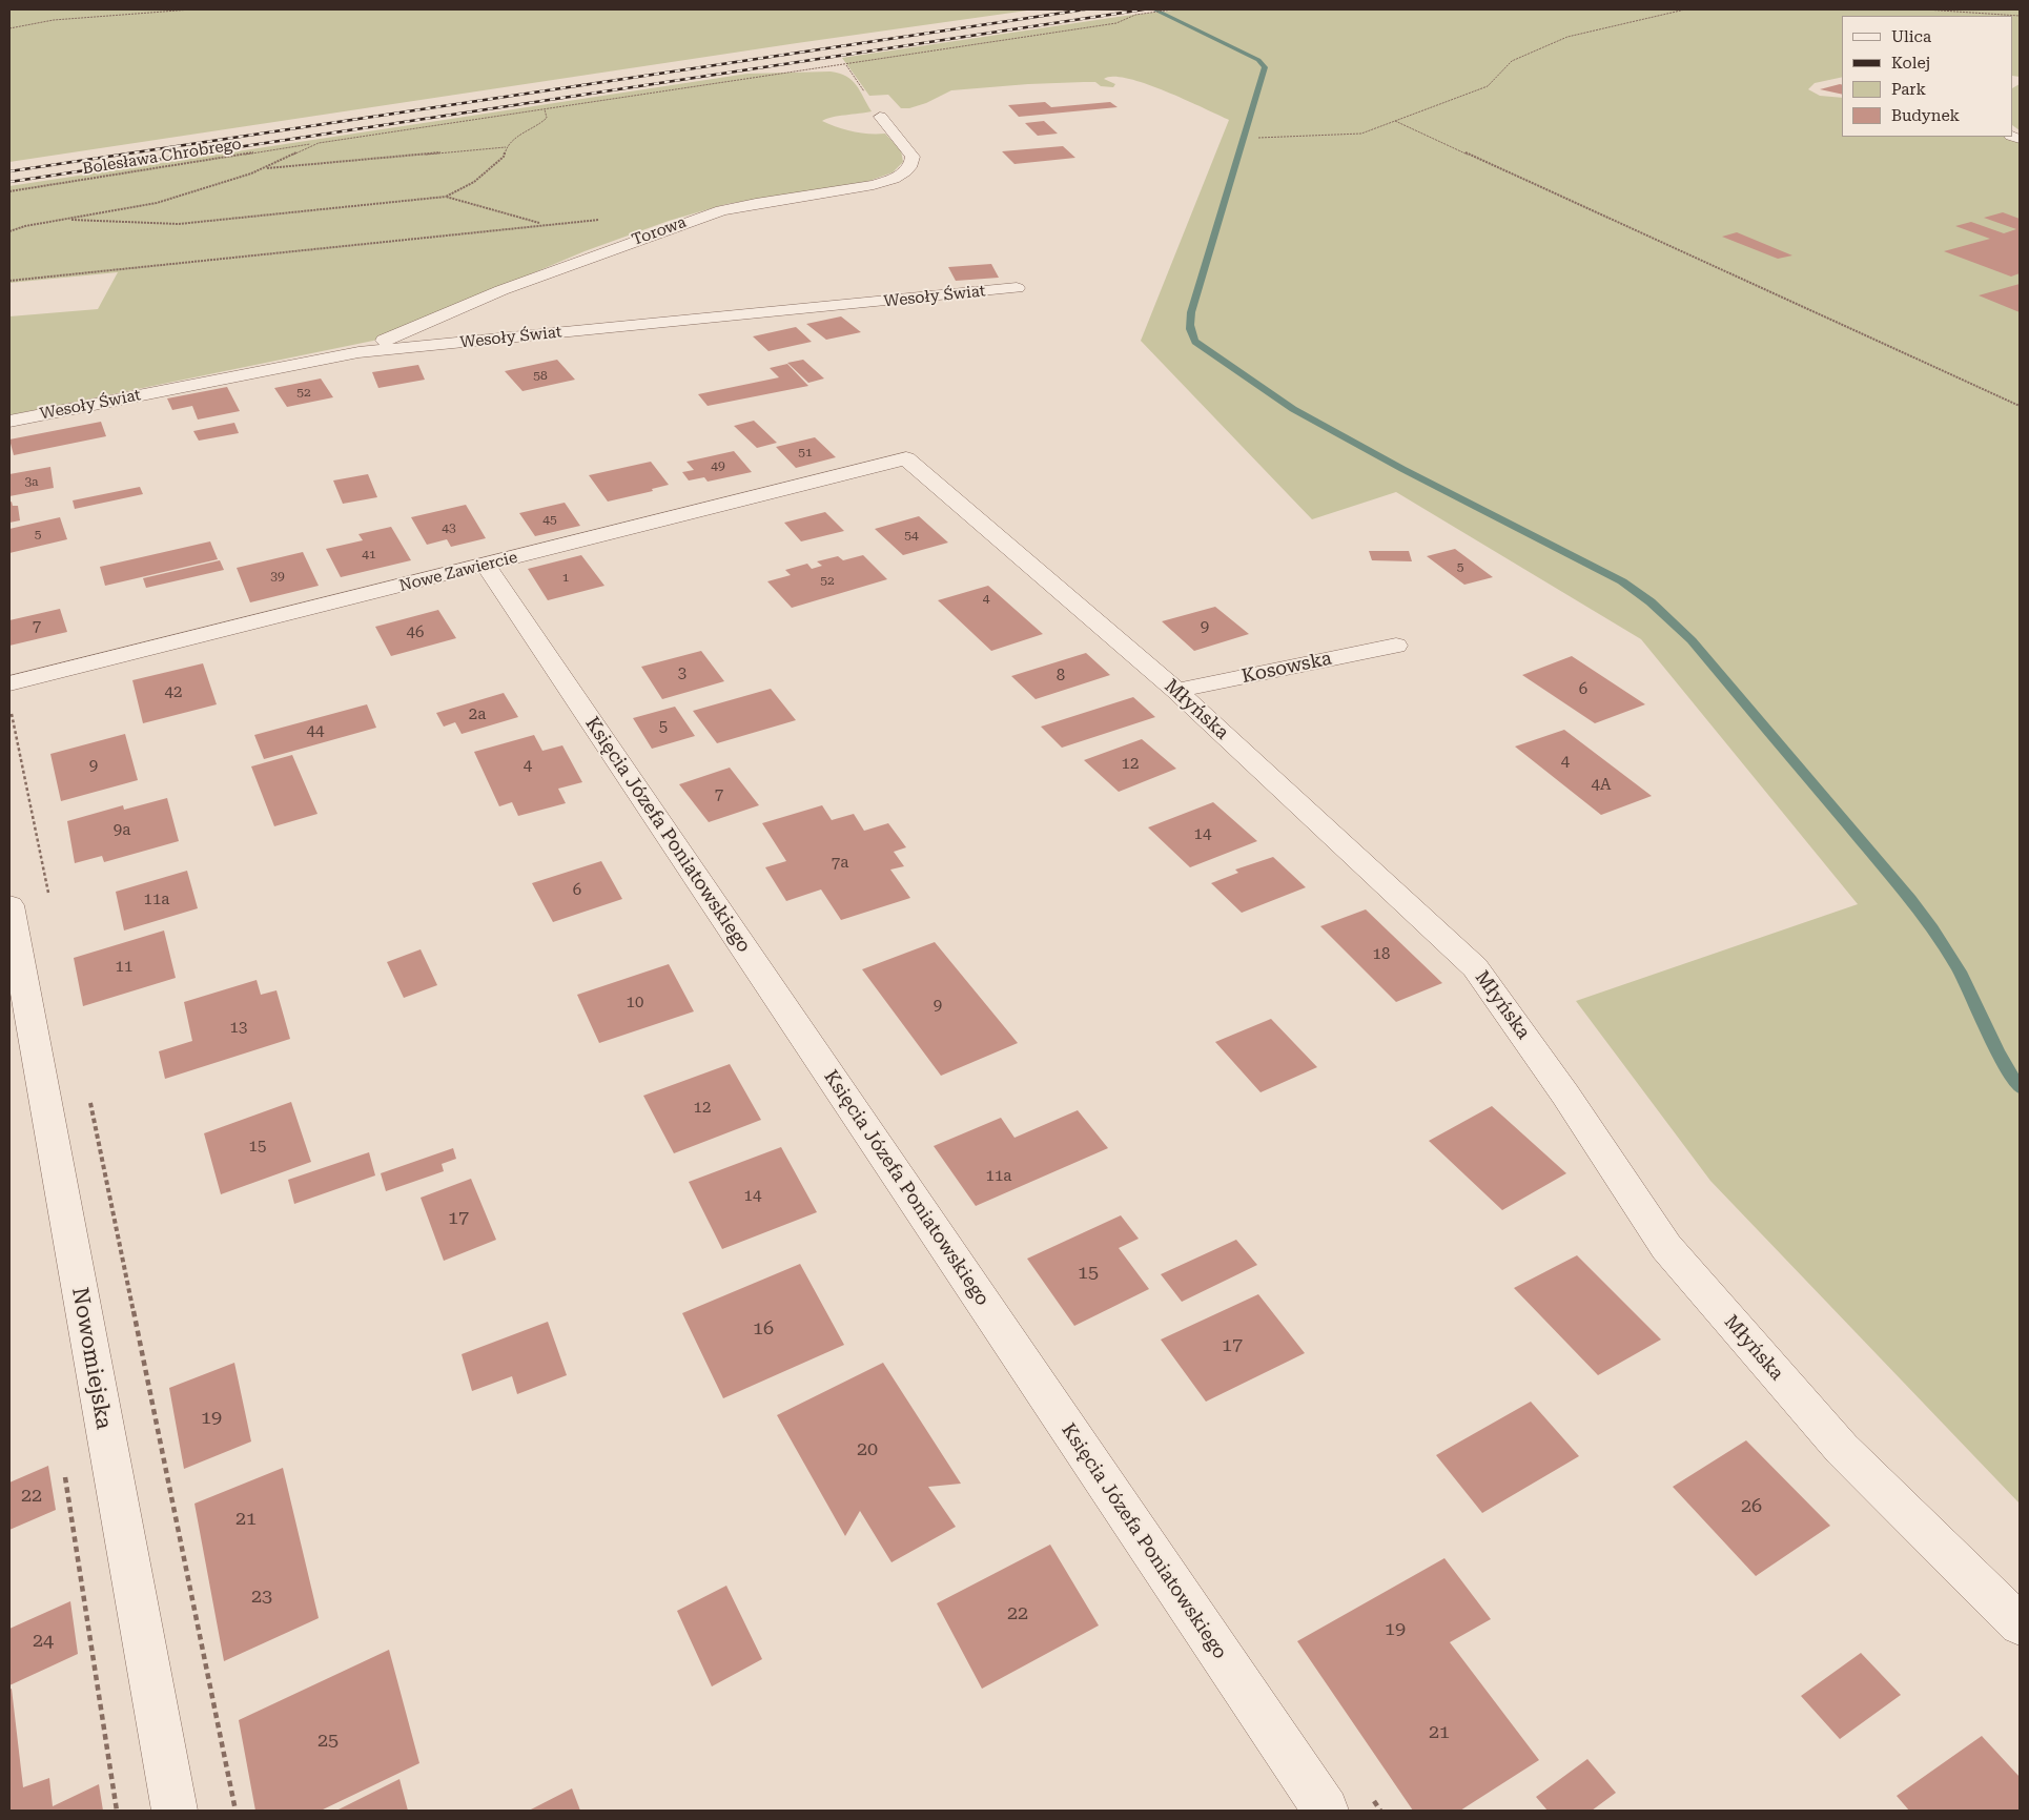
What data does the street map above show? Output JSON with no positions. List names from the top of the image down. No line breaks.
{"streets":{"street":["Torowa","Wesoły Świat","Nowe Zawiercie","Kosowska","Młyńska","Księcia Józefa Poniatowskiego","Nowomiejska"],"path":["Bolesława Chrobrego"]},"crossings":[["Torowa","Wesoły Świat"],["Nowe Zawiercie","Młyńska"],["Nowe Zawiercie","Księcia Józefa Poniatowskiego"],["Kosowska","Młyńska"]],"house_numbers":["58","52","51","49","3a","45","43","5","54","41","5","39","1","52","4","7","9","46","3","8","6","42","2a","5","44","4","12","9","4","4A","7","9a","14","7a","6","11a","18","11","10","9","13","12","15","11a","14","17","15","16","17","19","20","22","26","21","23","22","19","24","21","25"],"legend":["Ulica","Kolej","Park","Budynek"]}
